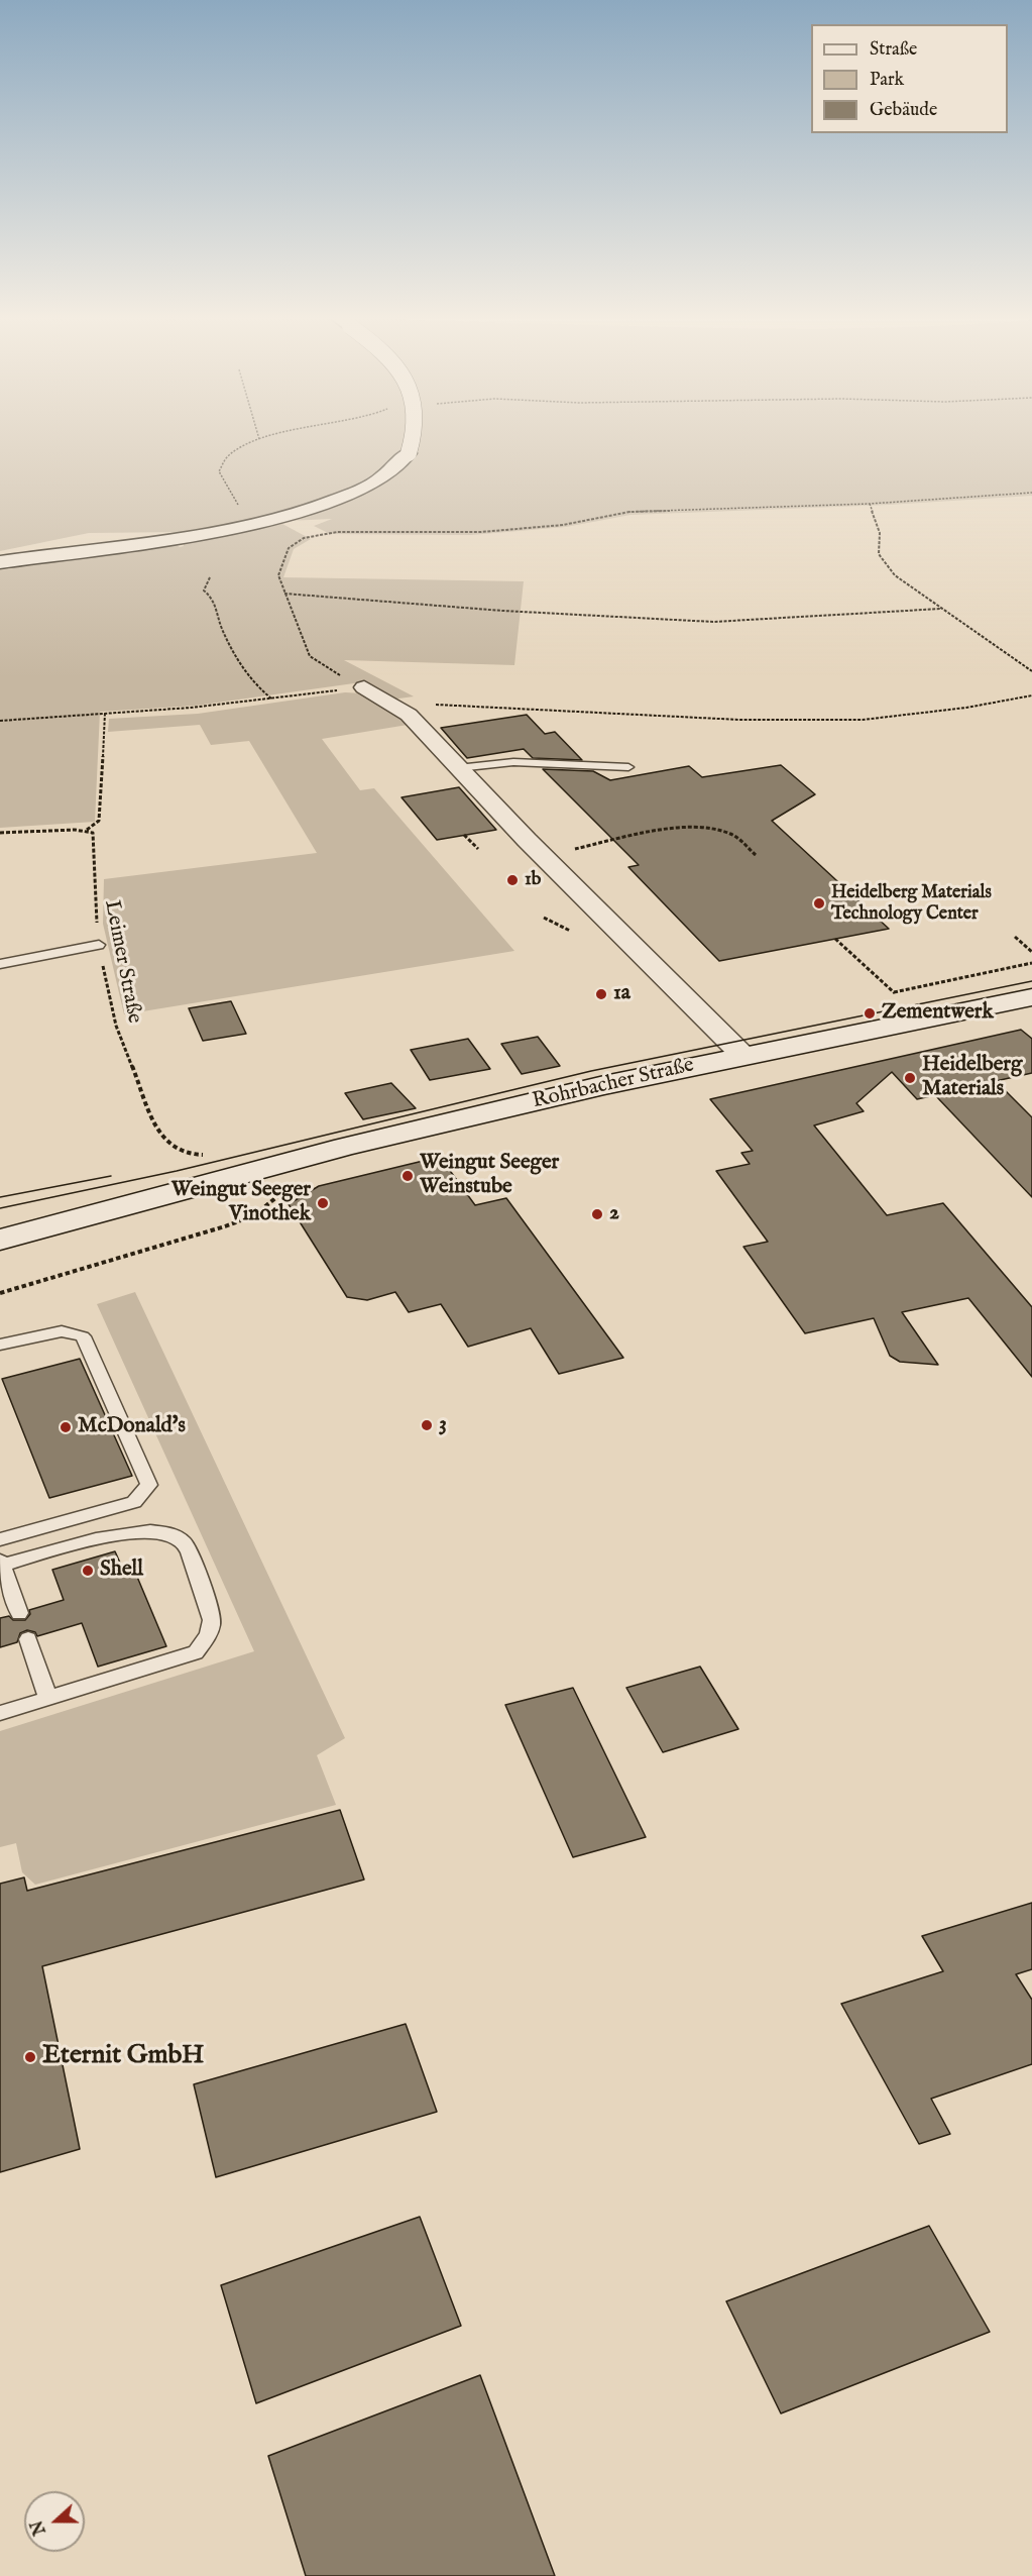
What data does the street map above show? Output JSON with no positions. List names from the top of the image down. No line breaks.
{"streets":{"main road":["Rohrbacher Straße"],"path":["Leimer Straße"]},"places":["1b","Heidelberg Materials Technology Center","1a","Zementwerk","Heidelberg Materials","Weingut Seeger Weinstube","Weingut Seeger Vinothek","2","3","McDonald's","Shell","Eternit GmbH"],"legend":["Straße","Park","Gebäude"],"north":"left"}
